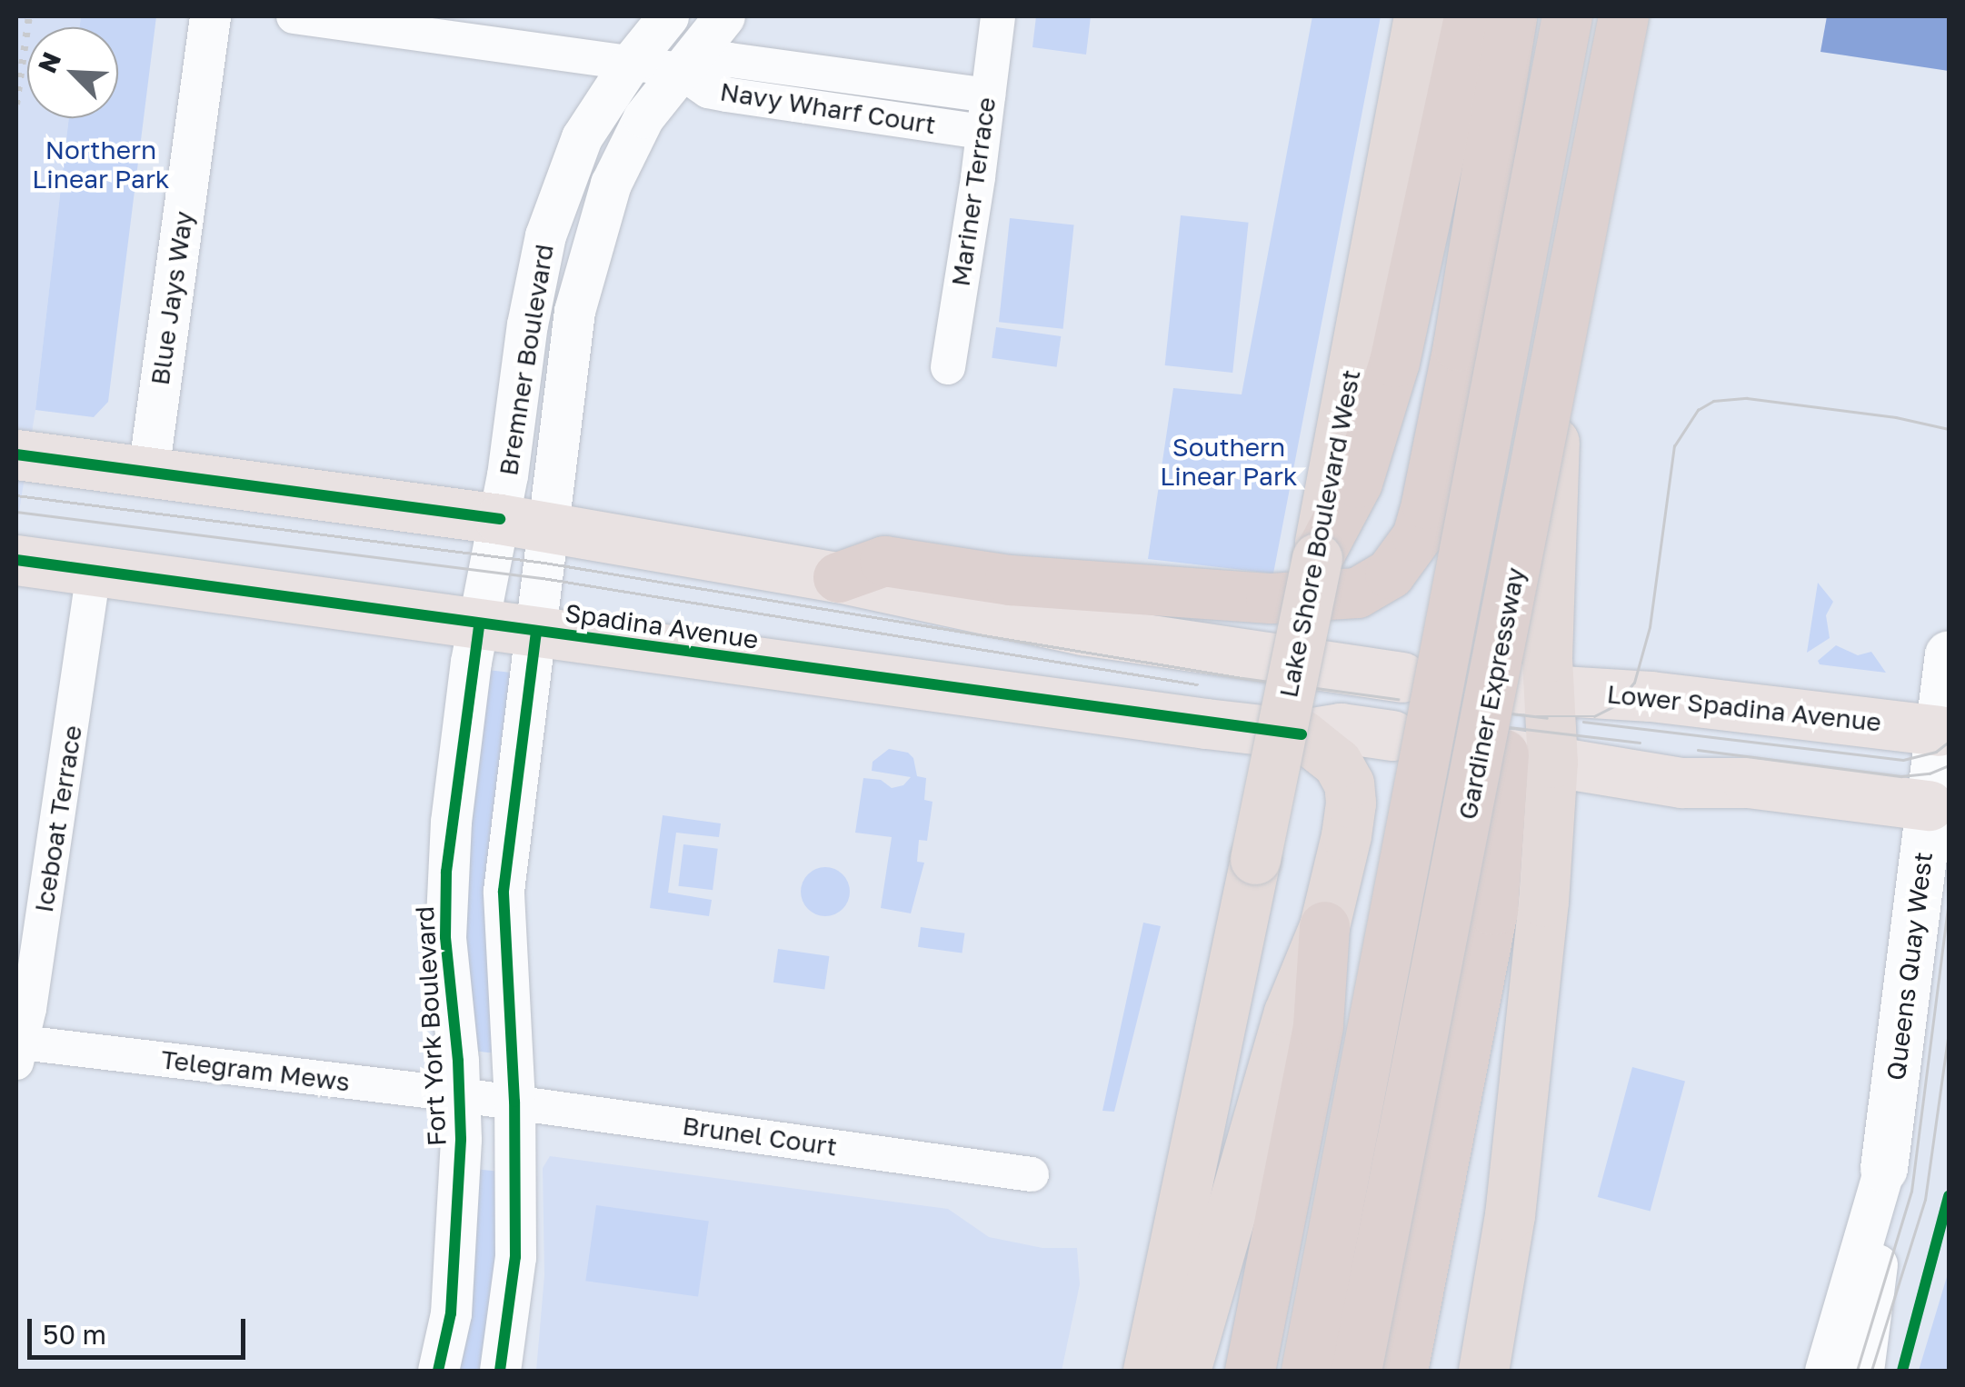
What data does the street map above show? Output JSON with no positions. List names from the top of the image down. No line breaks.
{"streets":{"highway":["Lake Shore Boulevard West","Gardiner Expressway"],"main road":["Spadina Avenue","Lower Spadina Avenue","Queens Quay West"],"street":["Navy Wharf Court","Mariner Terrace","Blue Jays Way","Bremner Boulevard","Iceboat Terrace","Fort York Boulevard","Telegram Mews","Brunel Court"]},"crossings":[["Navy Wharf Court","Mariner Terrace"],["Navy Wharf Court","Bremner Boulevard"],["Bremner Boulevard","Spadina Avenue"],["Bremner Boulevard","Fort York Boulevard"],["Spadina Avenue","Iceboat Terrace"],["Spadina Avenue","Fort York Boulevard"],["Lower Spadina Avenue","Queens Quay West"],["Iceboat Terrace","Telegram Mews"],["Fort York Boulevard","Telegram Mews"],["Fort York Boulevard","Brunel Court"],["Telegram Mews","Brunel Court"]],"parks":["Northern Linear Park","Southern Linear Park"],"scale_bar":"50 m","north":"top left"}
